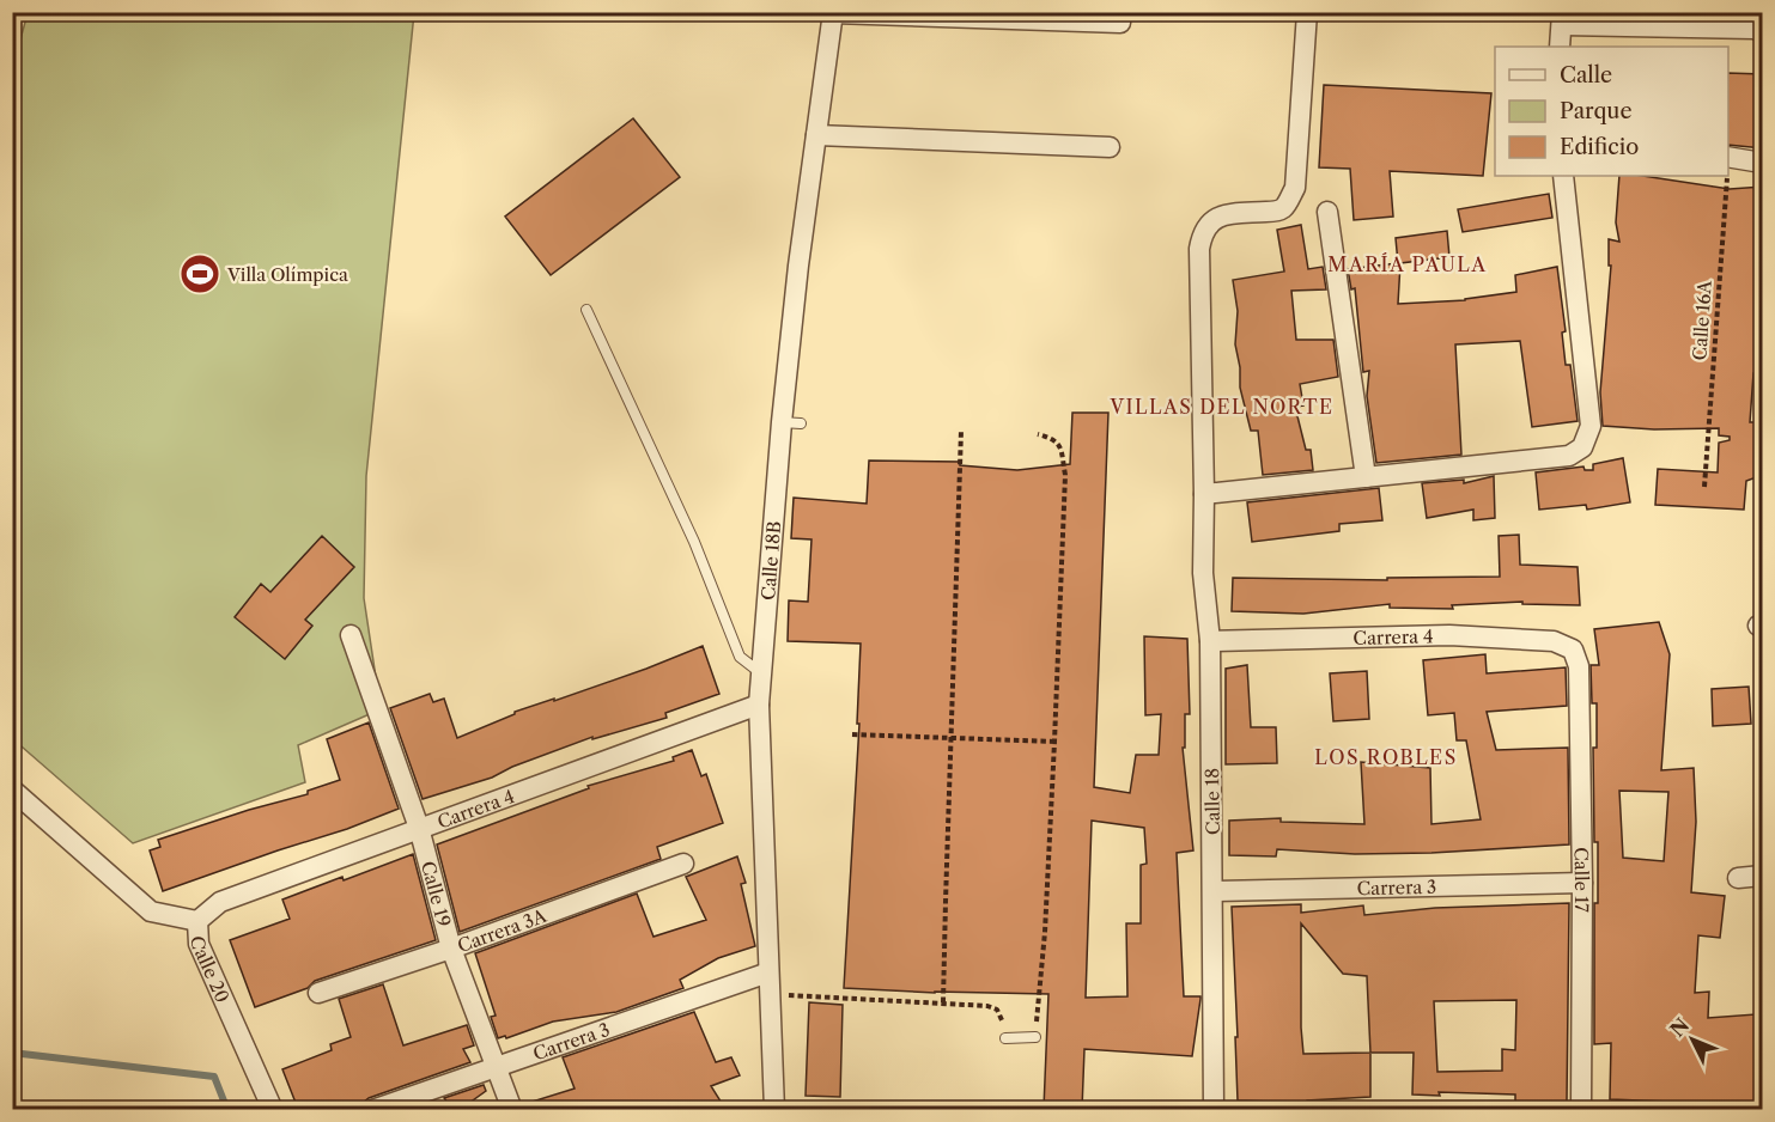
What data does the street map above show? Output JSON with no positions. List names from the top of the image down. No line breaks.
{"streets":{"street":["Calle 18B","Carrera 4","Calle 18","Calle 17","Carrera 3","Calle 19","Carrera 3A","Calle 20"],"path":["Calle 16A"]},"crossings":[["Calle 18B","Carrera 4"],["Calle 18B","Carrera 3"],["Carrera 4","Calle 18"],["Carrera 4","Calle 17"],["Carrera 4","Calle 19"],["Carrera 4","Calle 20"],["Calle 18","Carrera 3"],["Calle 17","Carrera 3"],["Carrera 3","Calle 19"],["Calle 19","Carrera 3A"]],"districts":["MARÍA PAULA","VILLAS DEL NORTE","LOS ROBLES"],"places":{"sports":["Villa Olímpica"]},"legend":["Calle","Parque","Edificio"],"north":"top left"}
